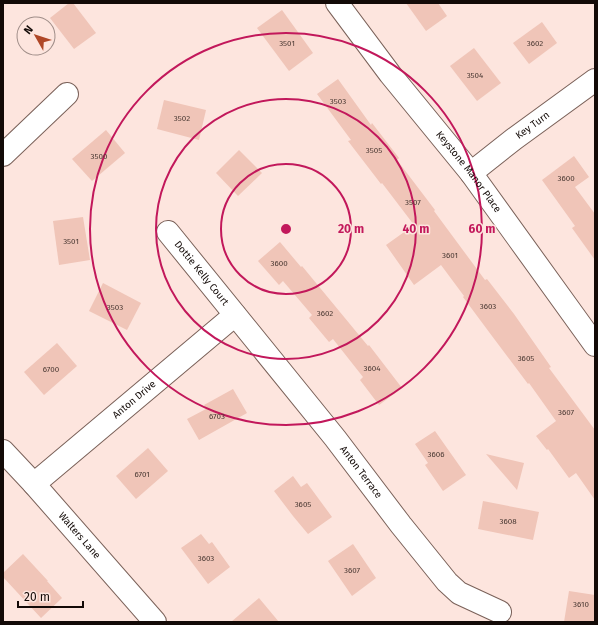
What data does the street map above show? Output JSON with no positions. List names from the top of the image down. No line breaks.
{"streets":{"street":["Key Turn","Keystone Manor Place","Dottie Kelly Court","Anton Drive","Anton Terrace","Walters Lane"]},"crossings":[["Key Turn","Keystone Manor Place"],["Dottie Kelly Court","Anton Drive"],["Dottie Kelly Court","Anton Terrace"],["Anton Drive","Anton Terrace"],["Anton Drive","Walters Lane"]],"house_numbers":["3501","3602","3504","3503","3502","3505","3500","3600","3507","3501","3601","3600","3603","3503","3602","3605","3604","6700","3607","6703","3606","6701","3605","3608","3603","3607","3610"],"scale_bar":"20 m","north":"top left","rings":["20 m","40 m","60 m"]}
